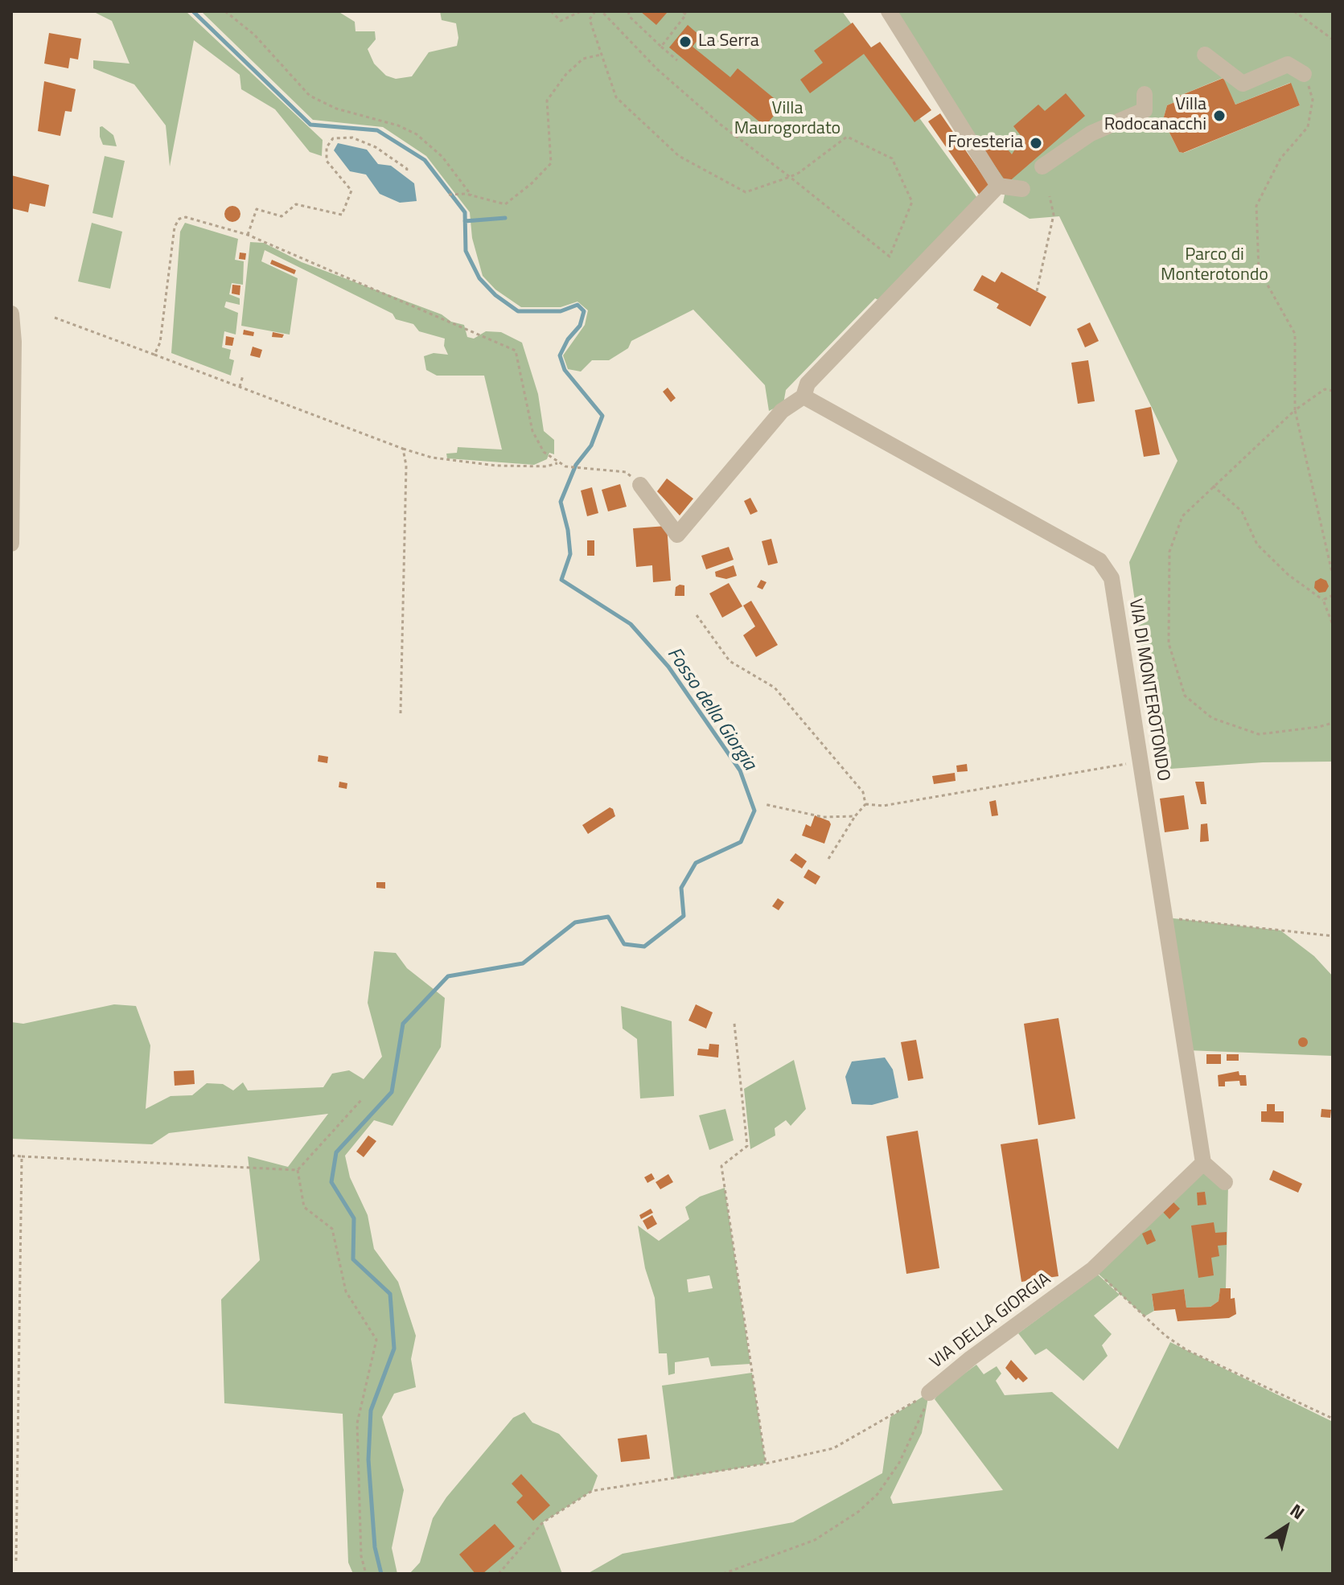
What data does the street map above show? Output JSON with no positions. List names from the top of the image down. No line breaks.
{"streets":{"street":["VIA DI MONTEROTONDO","VIA DELLA GIORGIA"]},"crossings":[["VIA DI MONTEROTONDO","VIA DELLA GIORGIA"]],"water":["Fosso della Giorgia"],"parks":["Villa Maurogordato","Parco di Monterotondo"],"places":["La Serra","Villa Rodocanacchi","Foresteria"],"north":"top right"}
